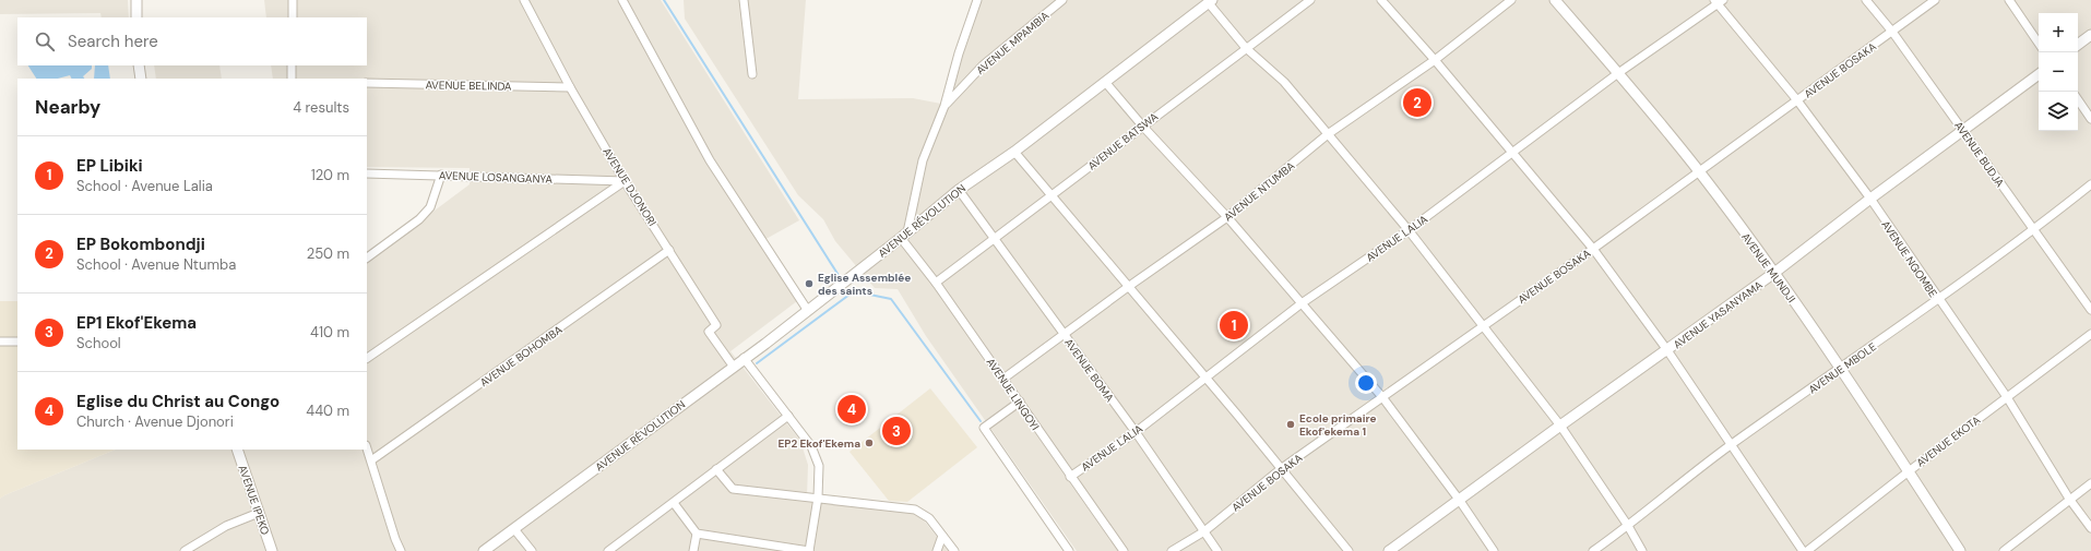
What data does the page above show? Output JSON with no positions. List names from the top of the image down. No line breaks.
{"streets":{"street":["AVENUE MPAMBIA","AVENUE BOSAKA","AVENUE BELINDA","AVENUE BATSWA","AVENUE BUDJA","AVENUE LOSANGANYA","AVENUE DJONORI","AVENUE NTUMBA","AVENUE RÉVOLUTION","AVENUE LALIA","AVENUE NGOMBE","AVENUE MUNDJI","AVENUE YASANYAMA","AVENUE BOHOMBA","AVENUE MBOLE","AVENUE BOMA","AVENUE LINGOYI","AVENUE EKOTA","AVENUE IPEKO"]},"crossings":[["AVENUE BOSAKA","AVENUE BUDJA"],["AVENUE BOSAKA","AVENUE NGOMBE"],["AVENUE BOSAKA","AVENUE MUNDJI"],["AVENUE BOSAKA","AVENUE BOMA"],["AVENUE BELINDA","AVENUE DJONORI"],["AVENUE BATSWA","AVENUE BOMA"],["AVENUE BATSWA","AVENUE LINGOYI"],["AVENUE BUDJA","AVENUE YASANYAMA"],["AVENUE BUDJA","AVENUE MBOLE"],["AVENUE LOSANGANYA","AVENUE DJONORI"],["AVENUE DJONORI","AVENUE RÉVOLUTION"],["AVENUE DJONORI","AVENUE BOHOMBA"],["AVENUE NTUMBA","AVENUE BOMA"],["AVENUE NTUMBA","AVENUE LINGOYI"],["AVENUE RÉVOLUTION","AVENUE BOMA"],["AVENUE RÉVOLUTION","AVENUE LINGOYI"],["AVENUE LALIA","AVENUE NGOMBE"],["AVENUE LALIA","AVENUE MUNDJI"],["AVENUE LALIA","AVENUE BOMA"],["AVENUE LALIA","AVENUE LINGOYI"],["AVENUE NGOMBE","AVENUE YASANYAMA"],["AVENUE NGOMBE","AVENUE MBOLE"],["AVENUE NGOMBE","AVENUE EKOTA"],["AVENUE MUNDJI","AVENUE YASANYAMA"],["AVENUE MUNDJI","AVENUE MBOLE"],["AVENUE MUNDJI","AVENUE EKOTA"]],"places":["Eglise Assemblée des saints","Ecole primaire Ekof'ekema 1","EP2 Ekof'Ekema"],"page":{"map_buttons":["+","−"],"search":"Search here","heading":["Nearby","4 results"],"pins":["2","1","4","3"],"list":[{"mark":"1","name":"EP Libiki","note":"School · Avenue Lalia","value":"120 m"},{"mark":"2","name":"EP Bokombondji","note":"School · Avenue Ntumba","value":"250 m"},{"mark":"3","name":"EP1 Ekof'Ekema","note":"School","value":"410 m"},{"mark":"4","name":"Eglise du Christ au Congo","note":"Church · Avenue Djonori","value":"440 m"}]}}
